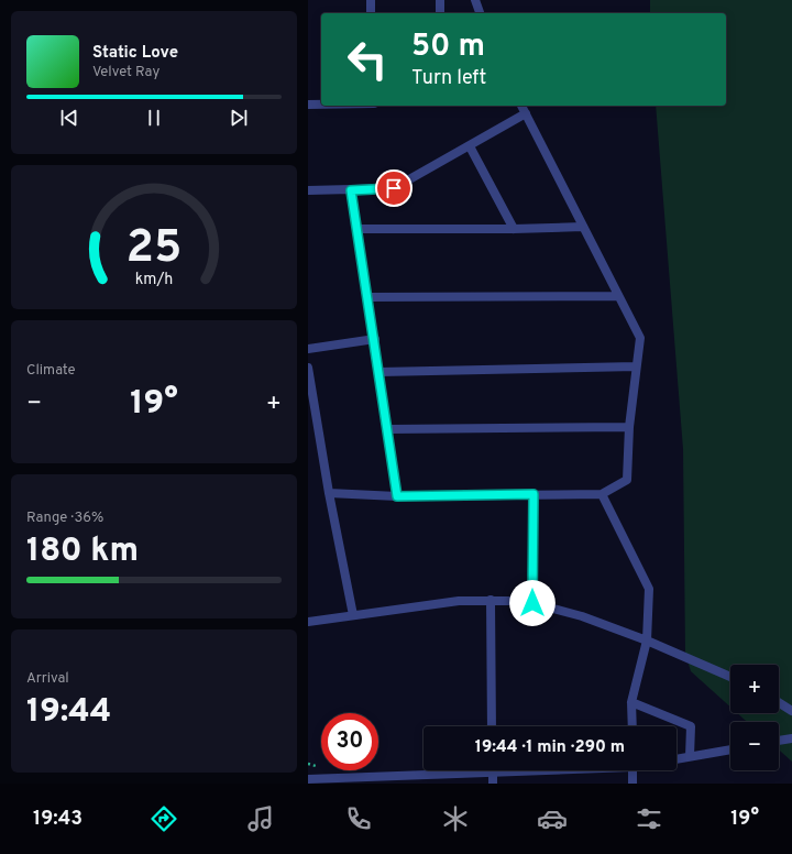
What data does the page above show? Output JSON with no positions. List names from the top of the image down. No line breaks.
{"page":{"turn":["50 m","Turn left"],"song":["Static Love","Velvet Ray"],"tile":["Climate",["Range · 36%","180 km"],["Arrival","19:44"]],"heat":["−","19°","+"],"map_buttons":["+","−"],"limit":"30","trip":"19:44 · 1 min · 290 m","tabs":["19:43","19°"],"gauge":["25","km/h"]}}
